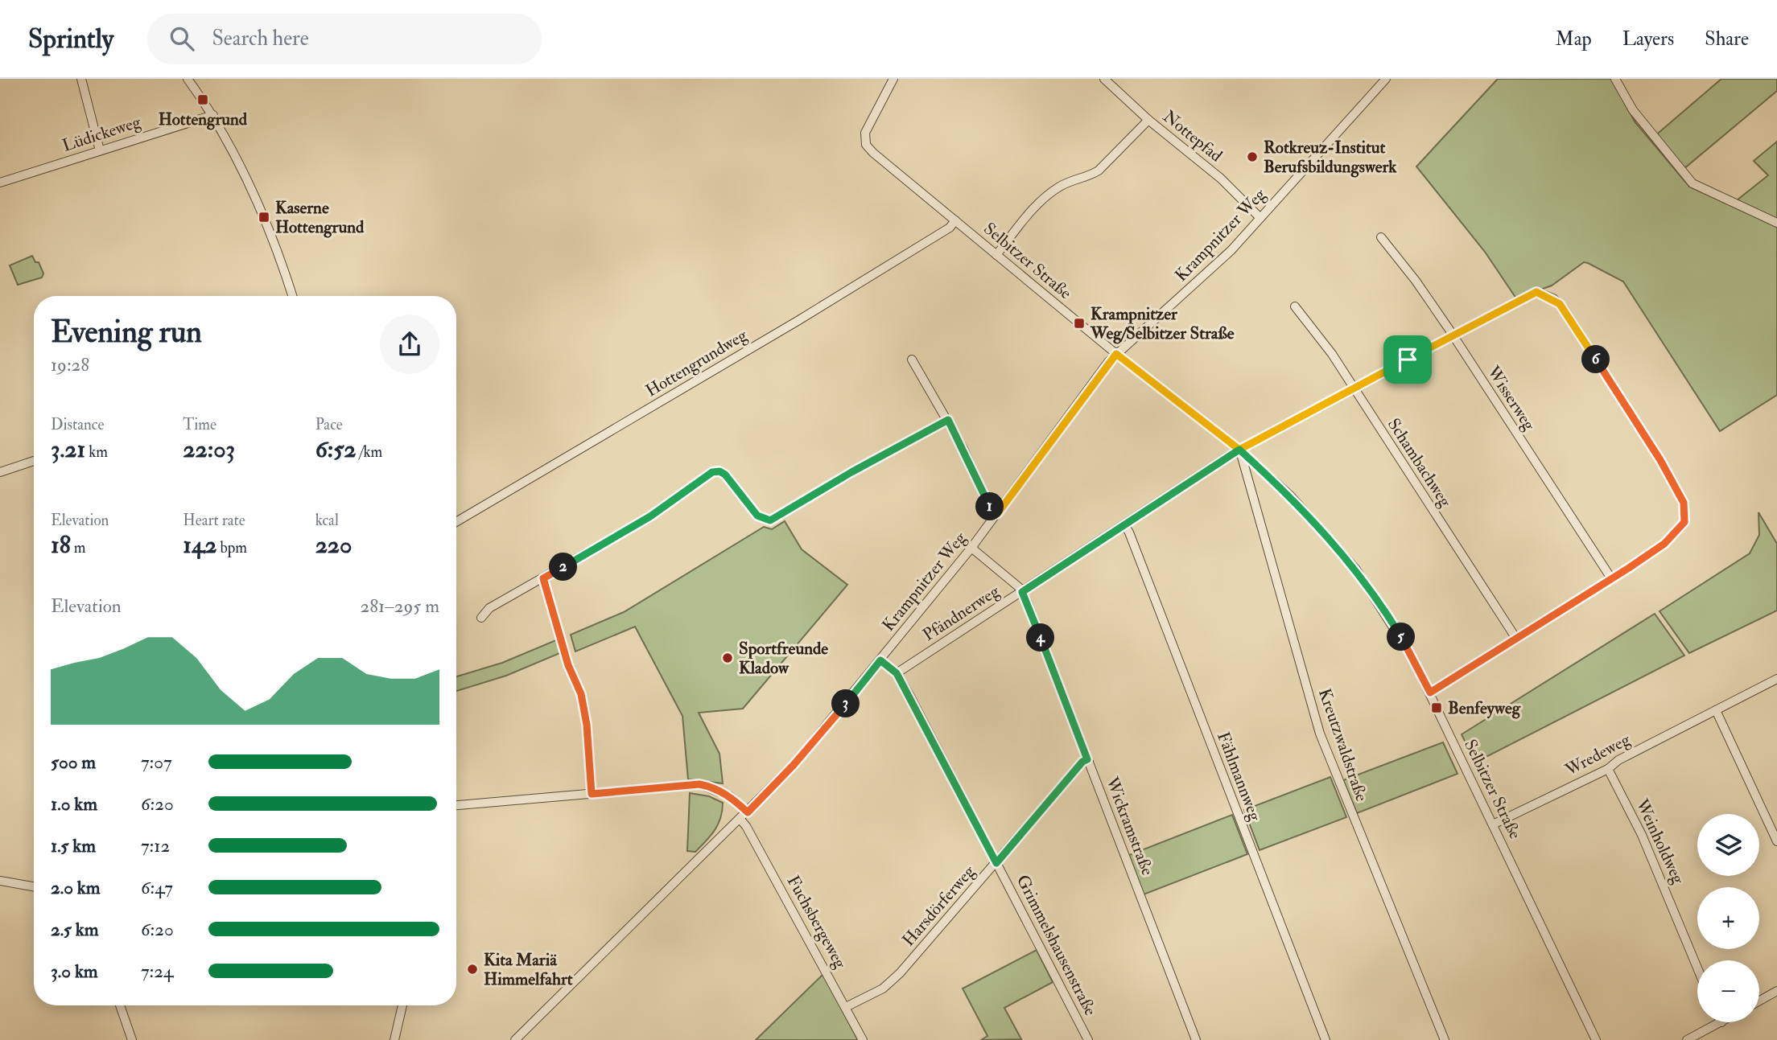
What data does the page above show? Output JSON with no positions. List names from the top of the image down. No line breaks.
{"streets":{"street":["Lüdickeweg","Nottepfad","Krampnitzer Weg","Selbitzer Straße","Hottengrundweg","Wisserweg","Schambachweg","Pfändnerweg","Kreutzwaldstraße","Wredeweg","Fählmannweg","Wickramstraße","Weinholdweg","Harsdörferweg","Fuchsbergeweg","Grimmelshausenstraße"]},"crossings":[["Nottepfad","Krampnitzer Weg"],["Krampnitzer Weg","Selbitzer Straße"],["Krampnitzer Weg","Wickramstraße"],["Krampnitzer Weg","Fuchsbergeweg"],["Krampnitzer Weg","Grimmelshausenstraße"],["Selbitzer Straße","Hottengrundweg"],["Selbitzer Straße","Pfändnerweg"],["Selbitzer Straße","Kreutzwaldstraße"],["Selbitzer Straße","Wredeweg"],["Wisserweg","Pfändnerweg"],["Schambachweg","Pfändnerweg"],["Pfändnerweg","Kreutzwaldstraße"],["Pfändnerweg","Fählmannweg"],["Pfändnerweg","Wickramstraße"],["Pfändnerweg","Grimmelshausenstraße"],["Wredeweg","Weinholdweg"],["Wickramstraße","Harsdörferweg"],["Harsdörferweg","Fuchsbergeweg"],["Harsdörferweg","Grimmelshausenstraße"]],"places":{"transit":["Hottengrund","Kaserne Hottengrund","Krampnitzer Weg/Selbitzer Straße","Benfeyweg"],"other":["Rotkreuz-Institut Berufsbildungswerk","Sportfreunde Kladow","Kita Mariä Himmelfahrt"]},"page":{"header":"Sprintly","search":"Search here","nav":["Map","Layers","Share"],"heading":["Evening run","19:28"],"pins":["6","1","2","5","4","3"],"stats":[["Distance","3.21 km"],["Time","22:03"],["Pace","6:52 /km"],["Elevation","18 m"],["Heart rate","142 bpm"],["kcal","220"]],"chart":["Elevation","281–295 m"],"list":[{"name":"500 m","note":"7:07"},{"name":"1.0 km","note":"6:20"},{"name":"1.5 km","note":"7:12"},{"name":"2.0 km","note":"6:47"},{"name":"2.5 km","note":"6:20"},{"name":"3.0 km","note":"7:24"}],"map_buttons":["+","−"]}}
